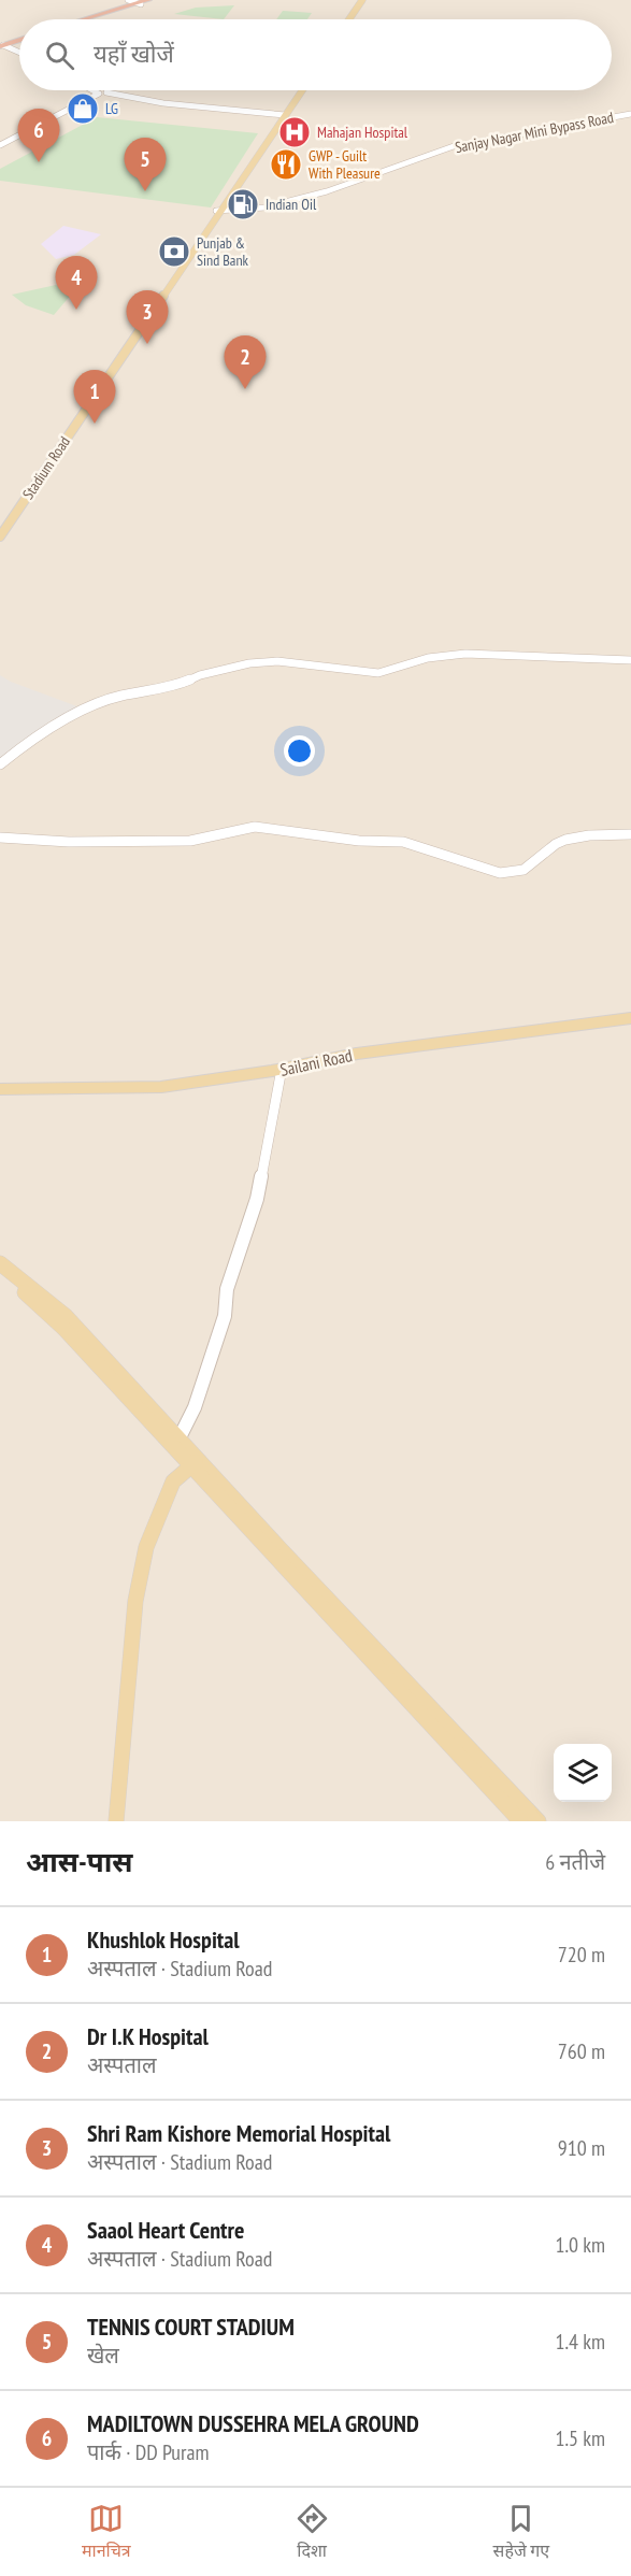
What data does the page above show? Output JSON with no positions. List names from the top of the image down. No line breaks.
{"streets":{"main road":["Stadium Road","Sailani Road"],"street":["Sanjay Nagar Mini Bypass Road"]},"crossings":[["Sanjay Nagar Mini Bypass Road","Stadium Road"]],"places":{"shop":["LG"],"hospital":["Mahajan Hospital"],"restaurant":["GWP - Guilt With Pleasure"],"fuel station":["Indian Oil"],"bank":["Punjab & Sind Bank"]},"page":{"search":"यहाँ खोजें","pins":["6","5","4","3","2","1"],"heading":["आस-पास","6 नतीजे"],"list":[{"mark":"1","name":"Khushlok Hospital","note":"अस्पताल · Stadium Road","value":"720 m"},{"mark":"2","name":"Dr I.K Hospital","note":"अस्पताल","value":"760 m"},{"mark":"3","name":"Shri Ram Kishore Memorial Hospital","note":"अस्पताल · Stadium Road","value":"910 m"},{"mark":"4","name":"Saaol Heart Centre","note":"अस्पताल · Stadium Road","value":"1.0 km"},{"mark":"5","name":"TENNIS COURT STADIUM","note":"खेल","value":"1.4 km"},{"mark":"6","name":"MADILTOWN DUSSEHRA MELA GROUND","note":"पार्क · DD Puram","value":"1.5 km"}],"nav":["मानचित्र","दिशा","सहेजे गए"]}}
